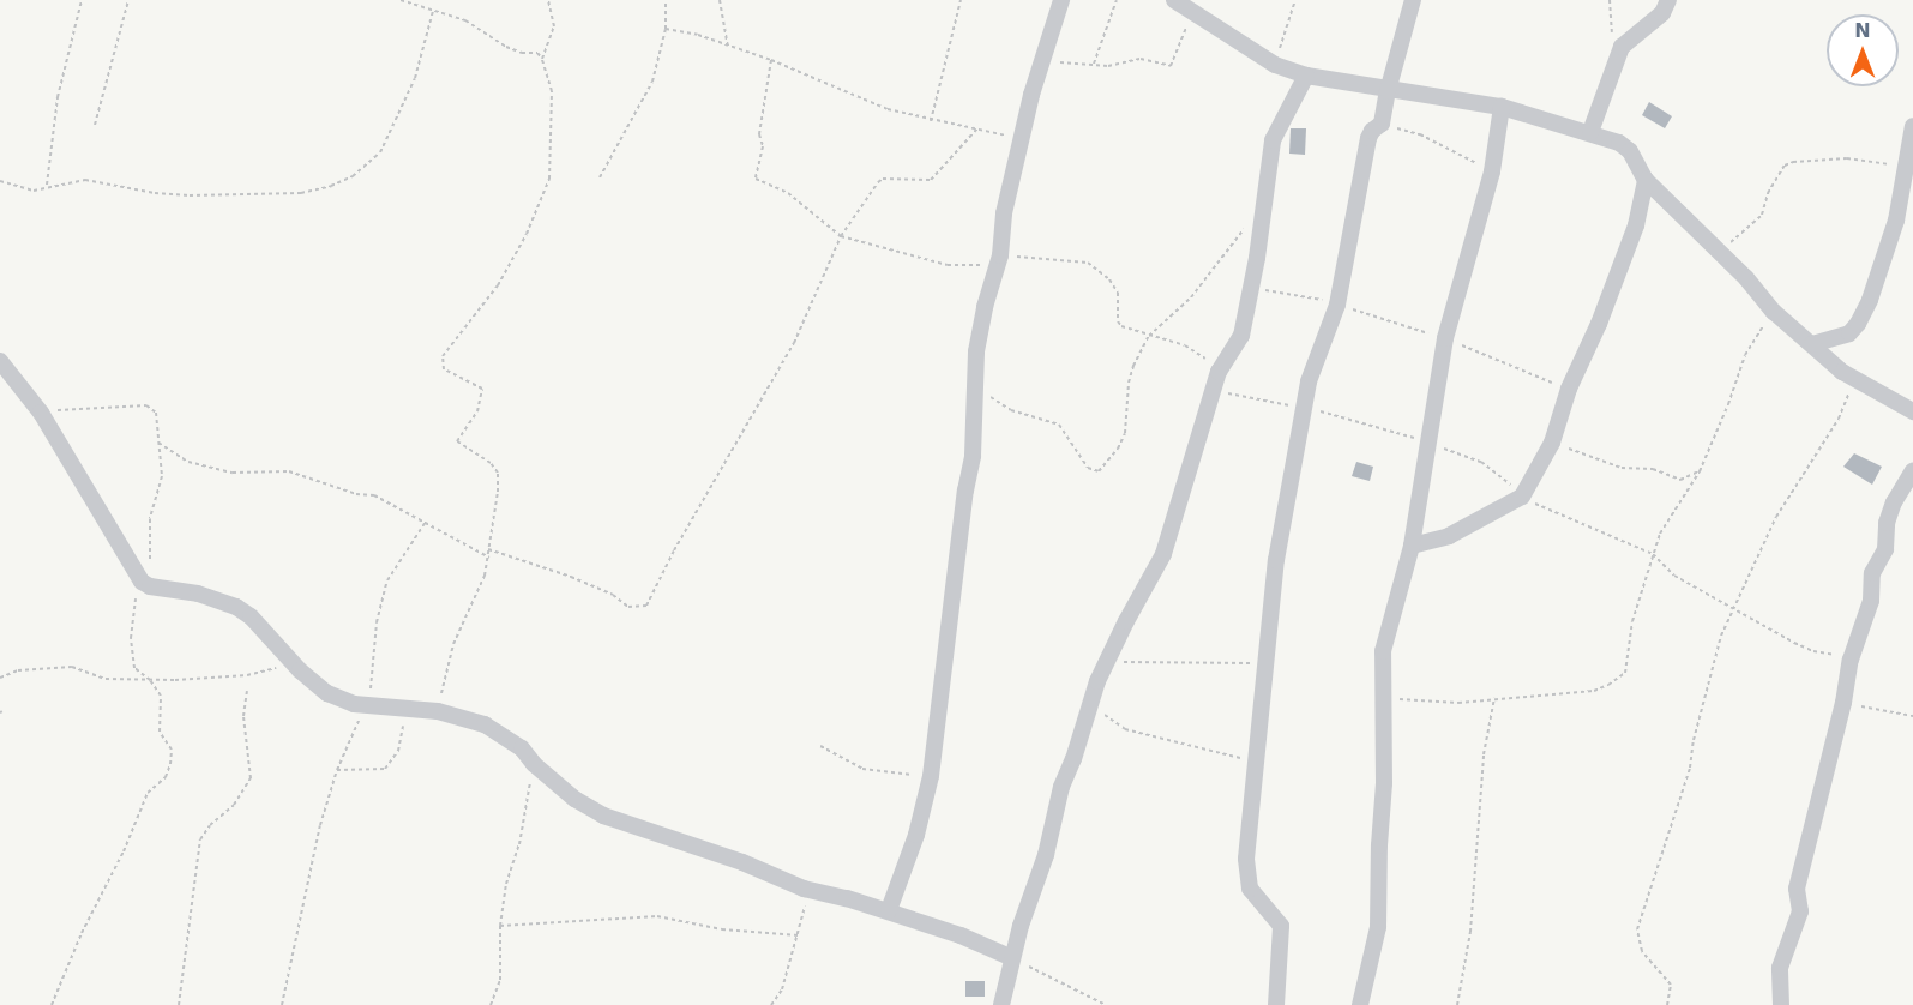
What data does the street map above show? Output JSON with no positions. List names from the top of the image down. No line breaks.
{"north":"top"}
